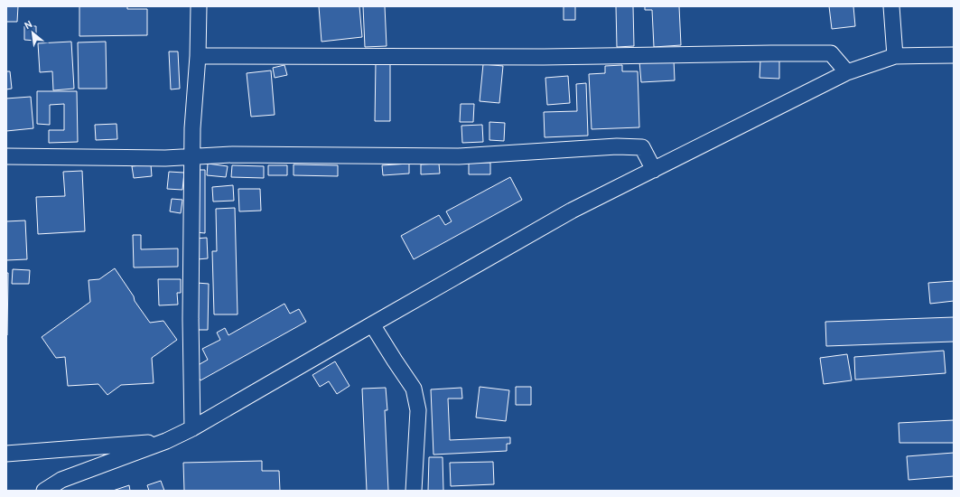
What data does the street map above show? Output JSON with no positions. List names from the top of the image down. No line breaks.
{"north":"top left"}
